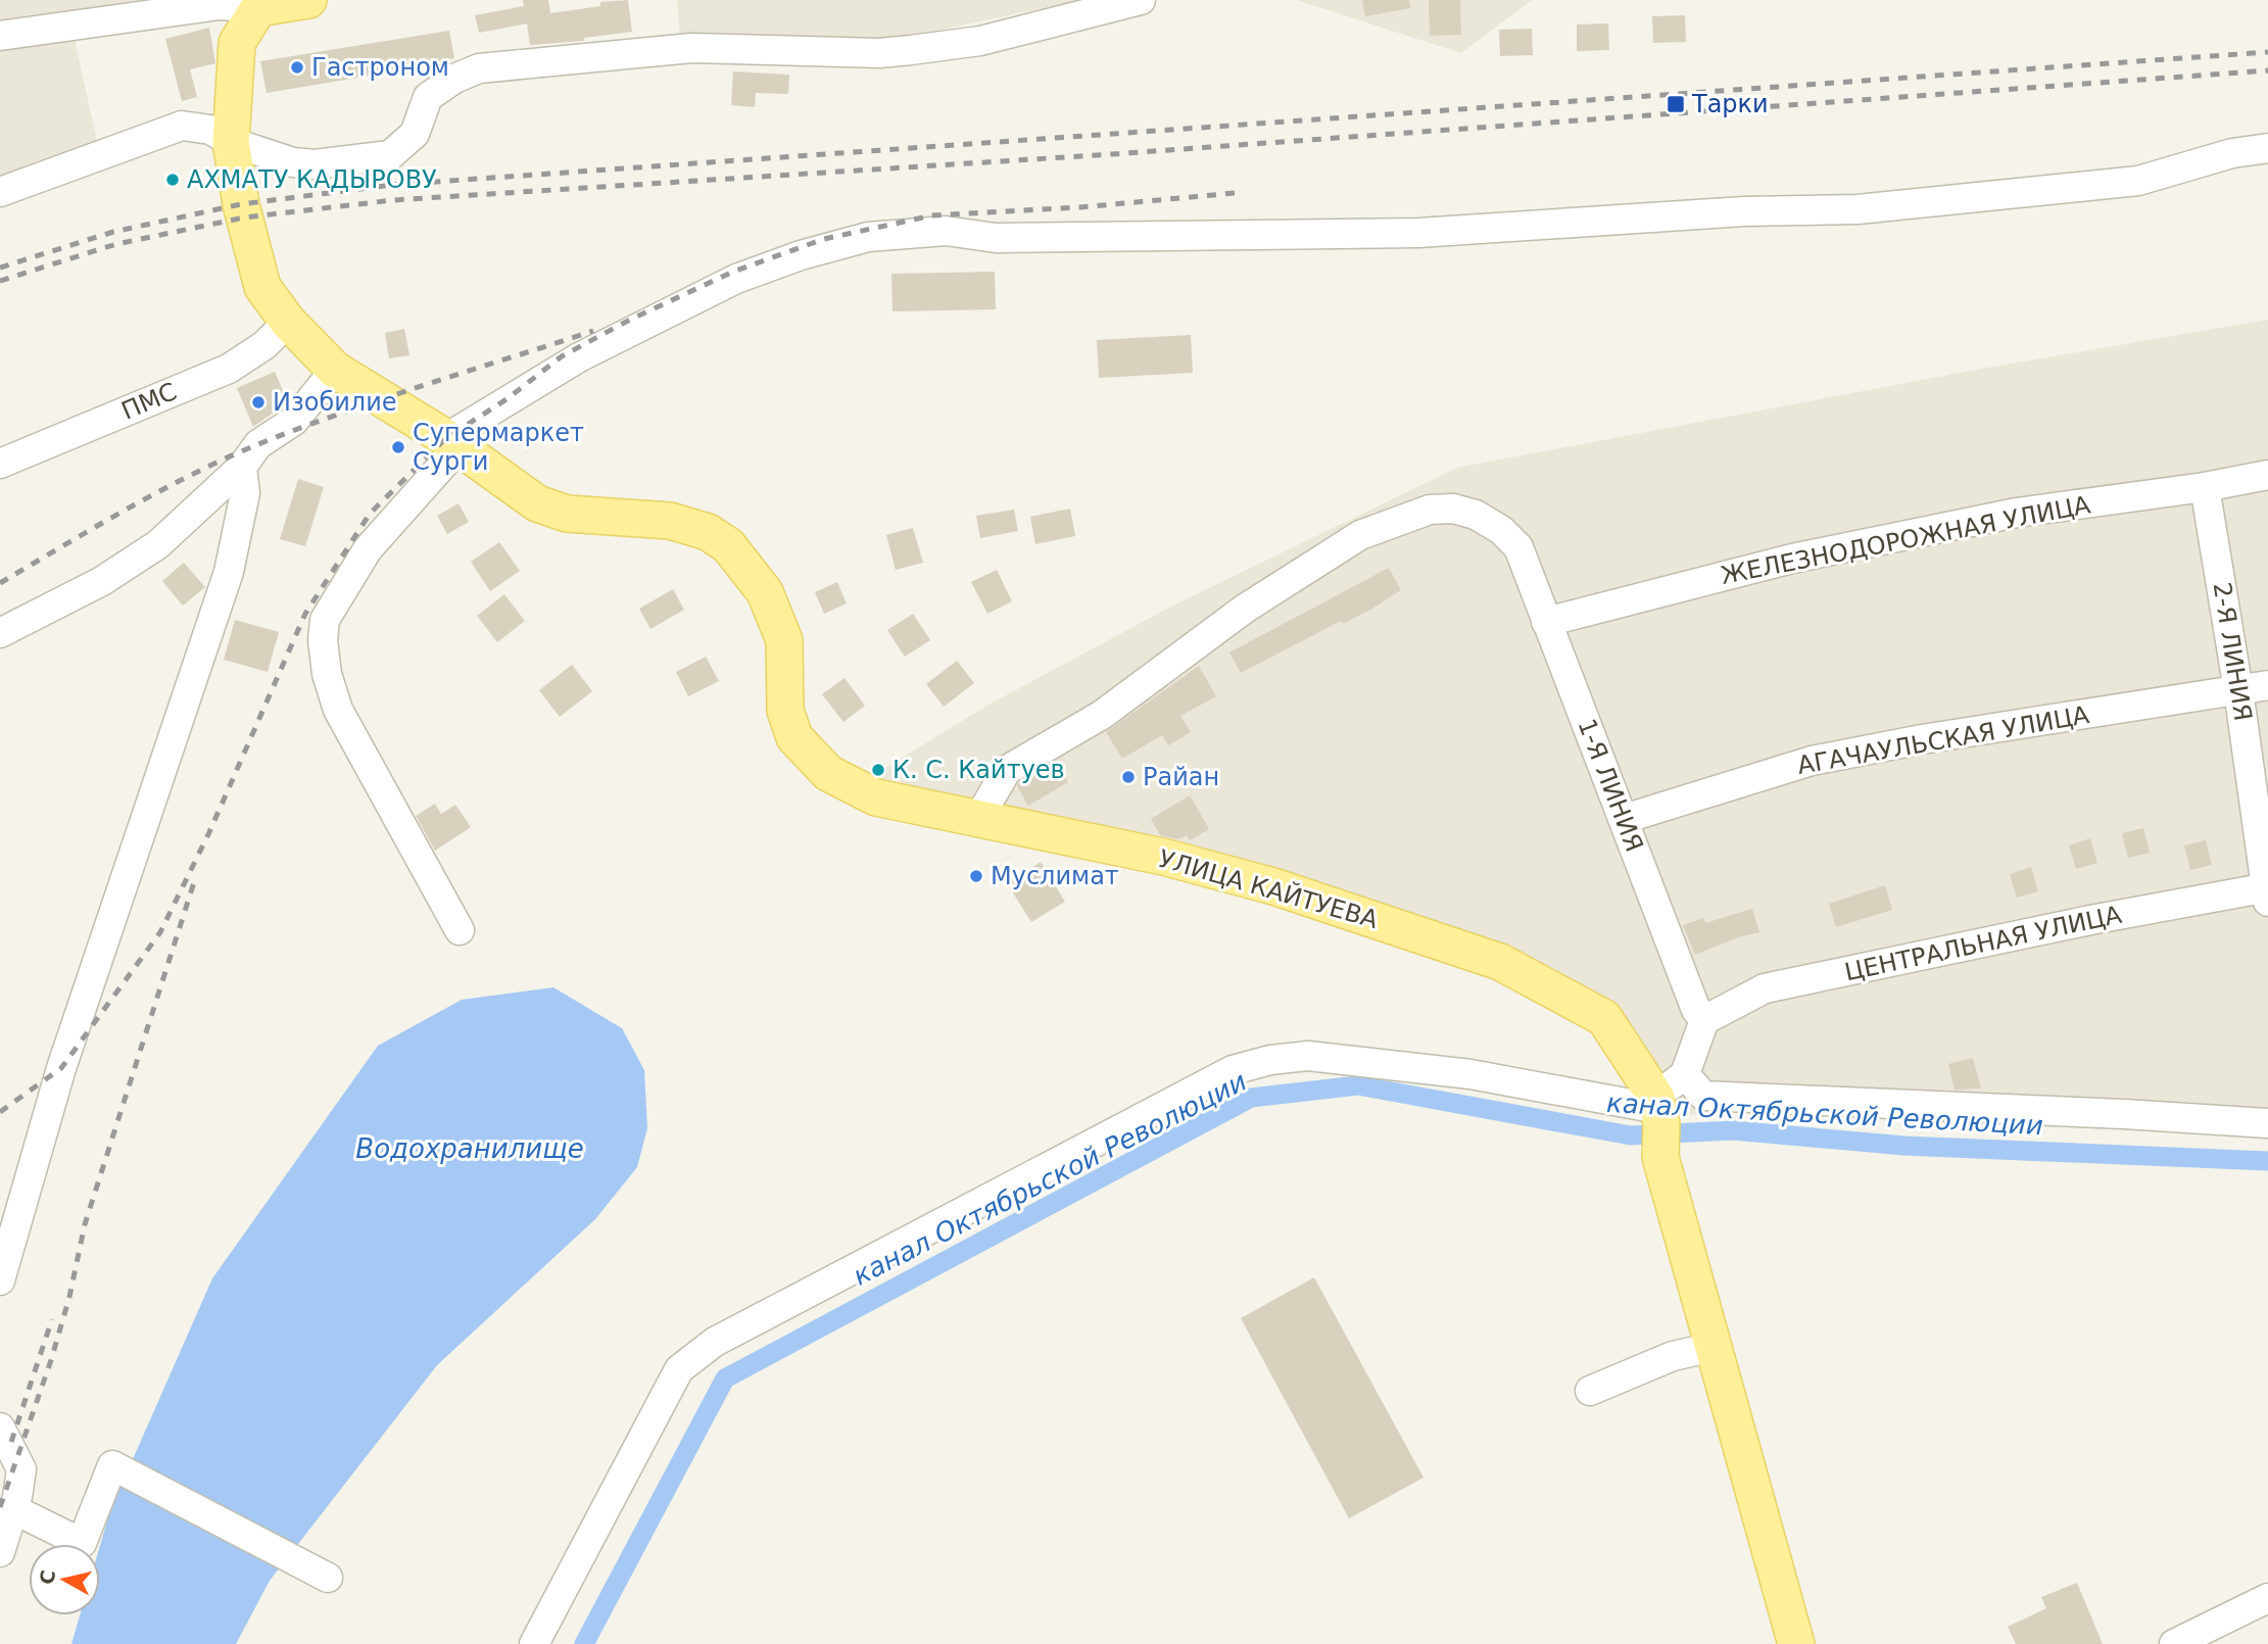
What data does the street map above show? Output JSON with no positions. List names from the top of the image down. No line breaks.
{"streets":{"main road":["УЛИЦА КАЙТУЕВА"],"street":["ПМС","ЖЕЛЕЗНОДОРОЖНАЯ УЛИЦА","2-Я ЛИНИЯ","АГАЧАУЛЬСКАЯ УЛИЦА","1-Я ЛИНИЯ","ЦЕНТРАЛЬНАЯ УЛИЦА"]},"crossings":[["ПМС","УЛИЦА КАЙТУЕВА"],["ЖЕЛЕЗНОДОРОЖНАЯ УЛИЦА","2-Я ЛИНИЯ"],["ЖЕЛЕЗНОДОРОЖНАЯ УЛИЦА","1-Я ЛИНИЯ"],["2-Я ЛИНИЯ","АГАЧАУЛЬСКАЯ УЛИЦА"],["2-Я ЛИНИЯ","ЦЕНТРАЛЬНАЯ УЛИЦА"],["АГАЧАУЛЬСКАЯ УЛИЦА","1-Я ЛИНИЯ"],["1-Я ЛИНИЯ","УЛИЦА КАЙТУЕВА"],["1-Я ЛИНИЯ","ЦЕНТРАЛЬНАЯ УЛИЦА"]],"water":["канал Октябрьской Революции","Водохранилище"],"places":{"other":["Гастроном","АХМАТУ КАДЫРОВУ","Изобилие","Супермаркет Сурги","К. С. Кайтуев","Райан","Муслимат"],"transit":["Тарки"]},"north":"left"}
